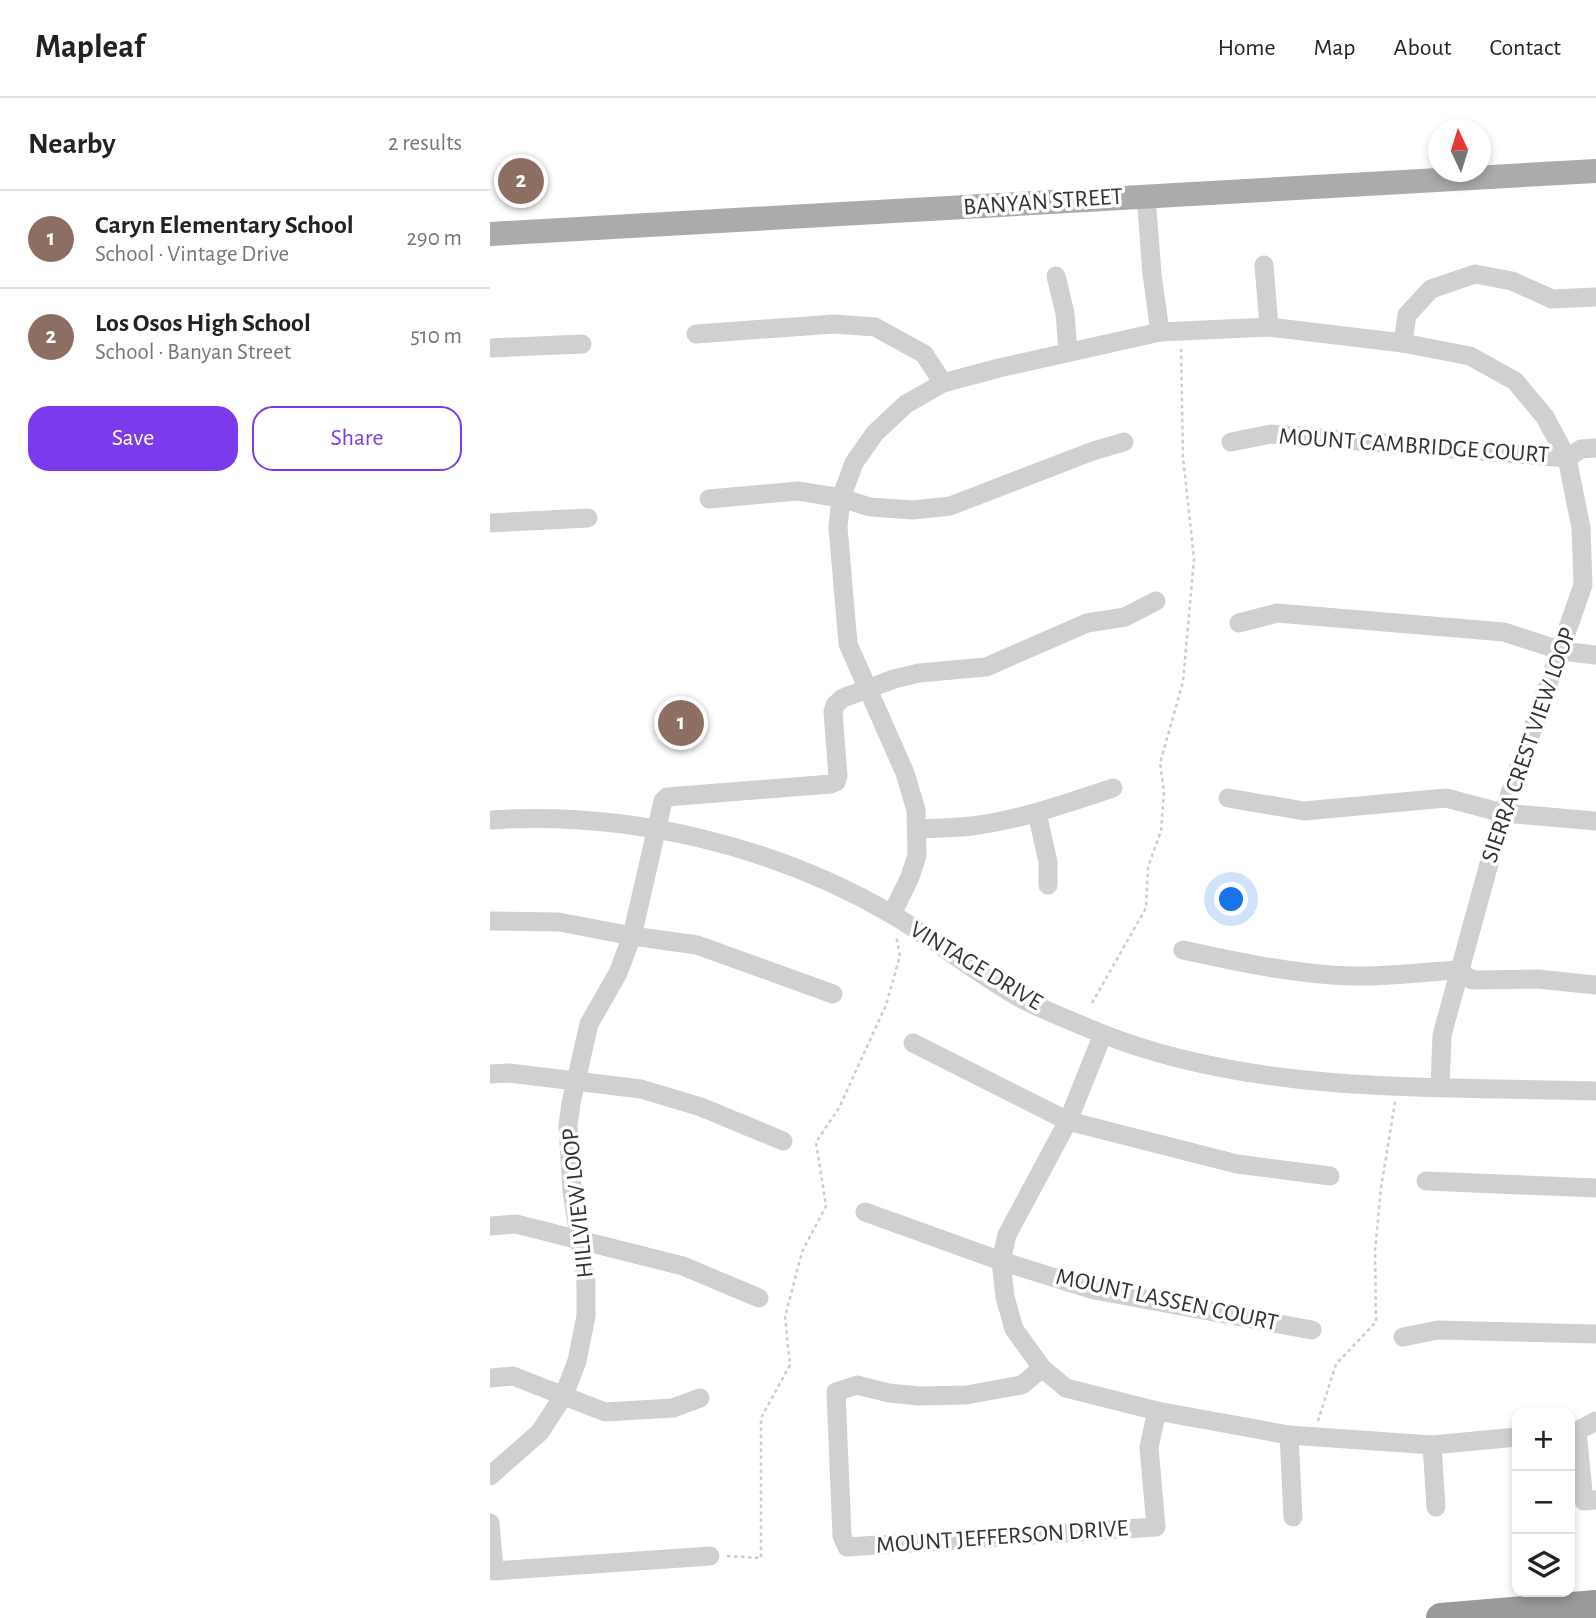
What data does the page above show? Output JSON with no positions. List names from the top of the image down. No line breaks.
{"streets":{"main road":["BANYAN STREET"],"street":["MOUNT CAMBRIDGE COURT","SIERRA CREST VIEW LOOP","VINTAGE DRIVE","HILLVIEW LOOP","MOUNT LASSEN COURT","MOUNT JEFFERSON DRIVE"]},"crossings":[["MOUNT CAMBRIDGE COURT","SIERRA CREST VIEW LOOP"],["SIERRA CREST VIEW LOOP","VINTAGE DRIVE"],["SIERRA CREST VIEW LOOP","HILLVIEW LOOP"],["VINTAGE DRIVE","HILLVIEW LOOP"]],"north":"top","page":{"header":"Mapleaf","nav":["Home","Map","About","Contact"],"heading":["Nearby","2 results"],"pins":["2","1"],"list":[{"mark":"1","name":"Caryn Elementary School","note":"School · Vintage Drive","value":"290 m"},{"mark":"2","name":"Los Osos High School","note":"School · Banyan Street","value":"510 m"}],"buttons":["Save","Share"],"map_buttons":["+","−"]}}
